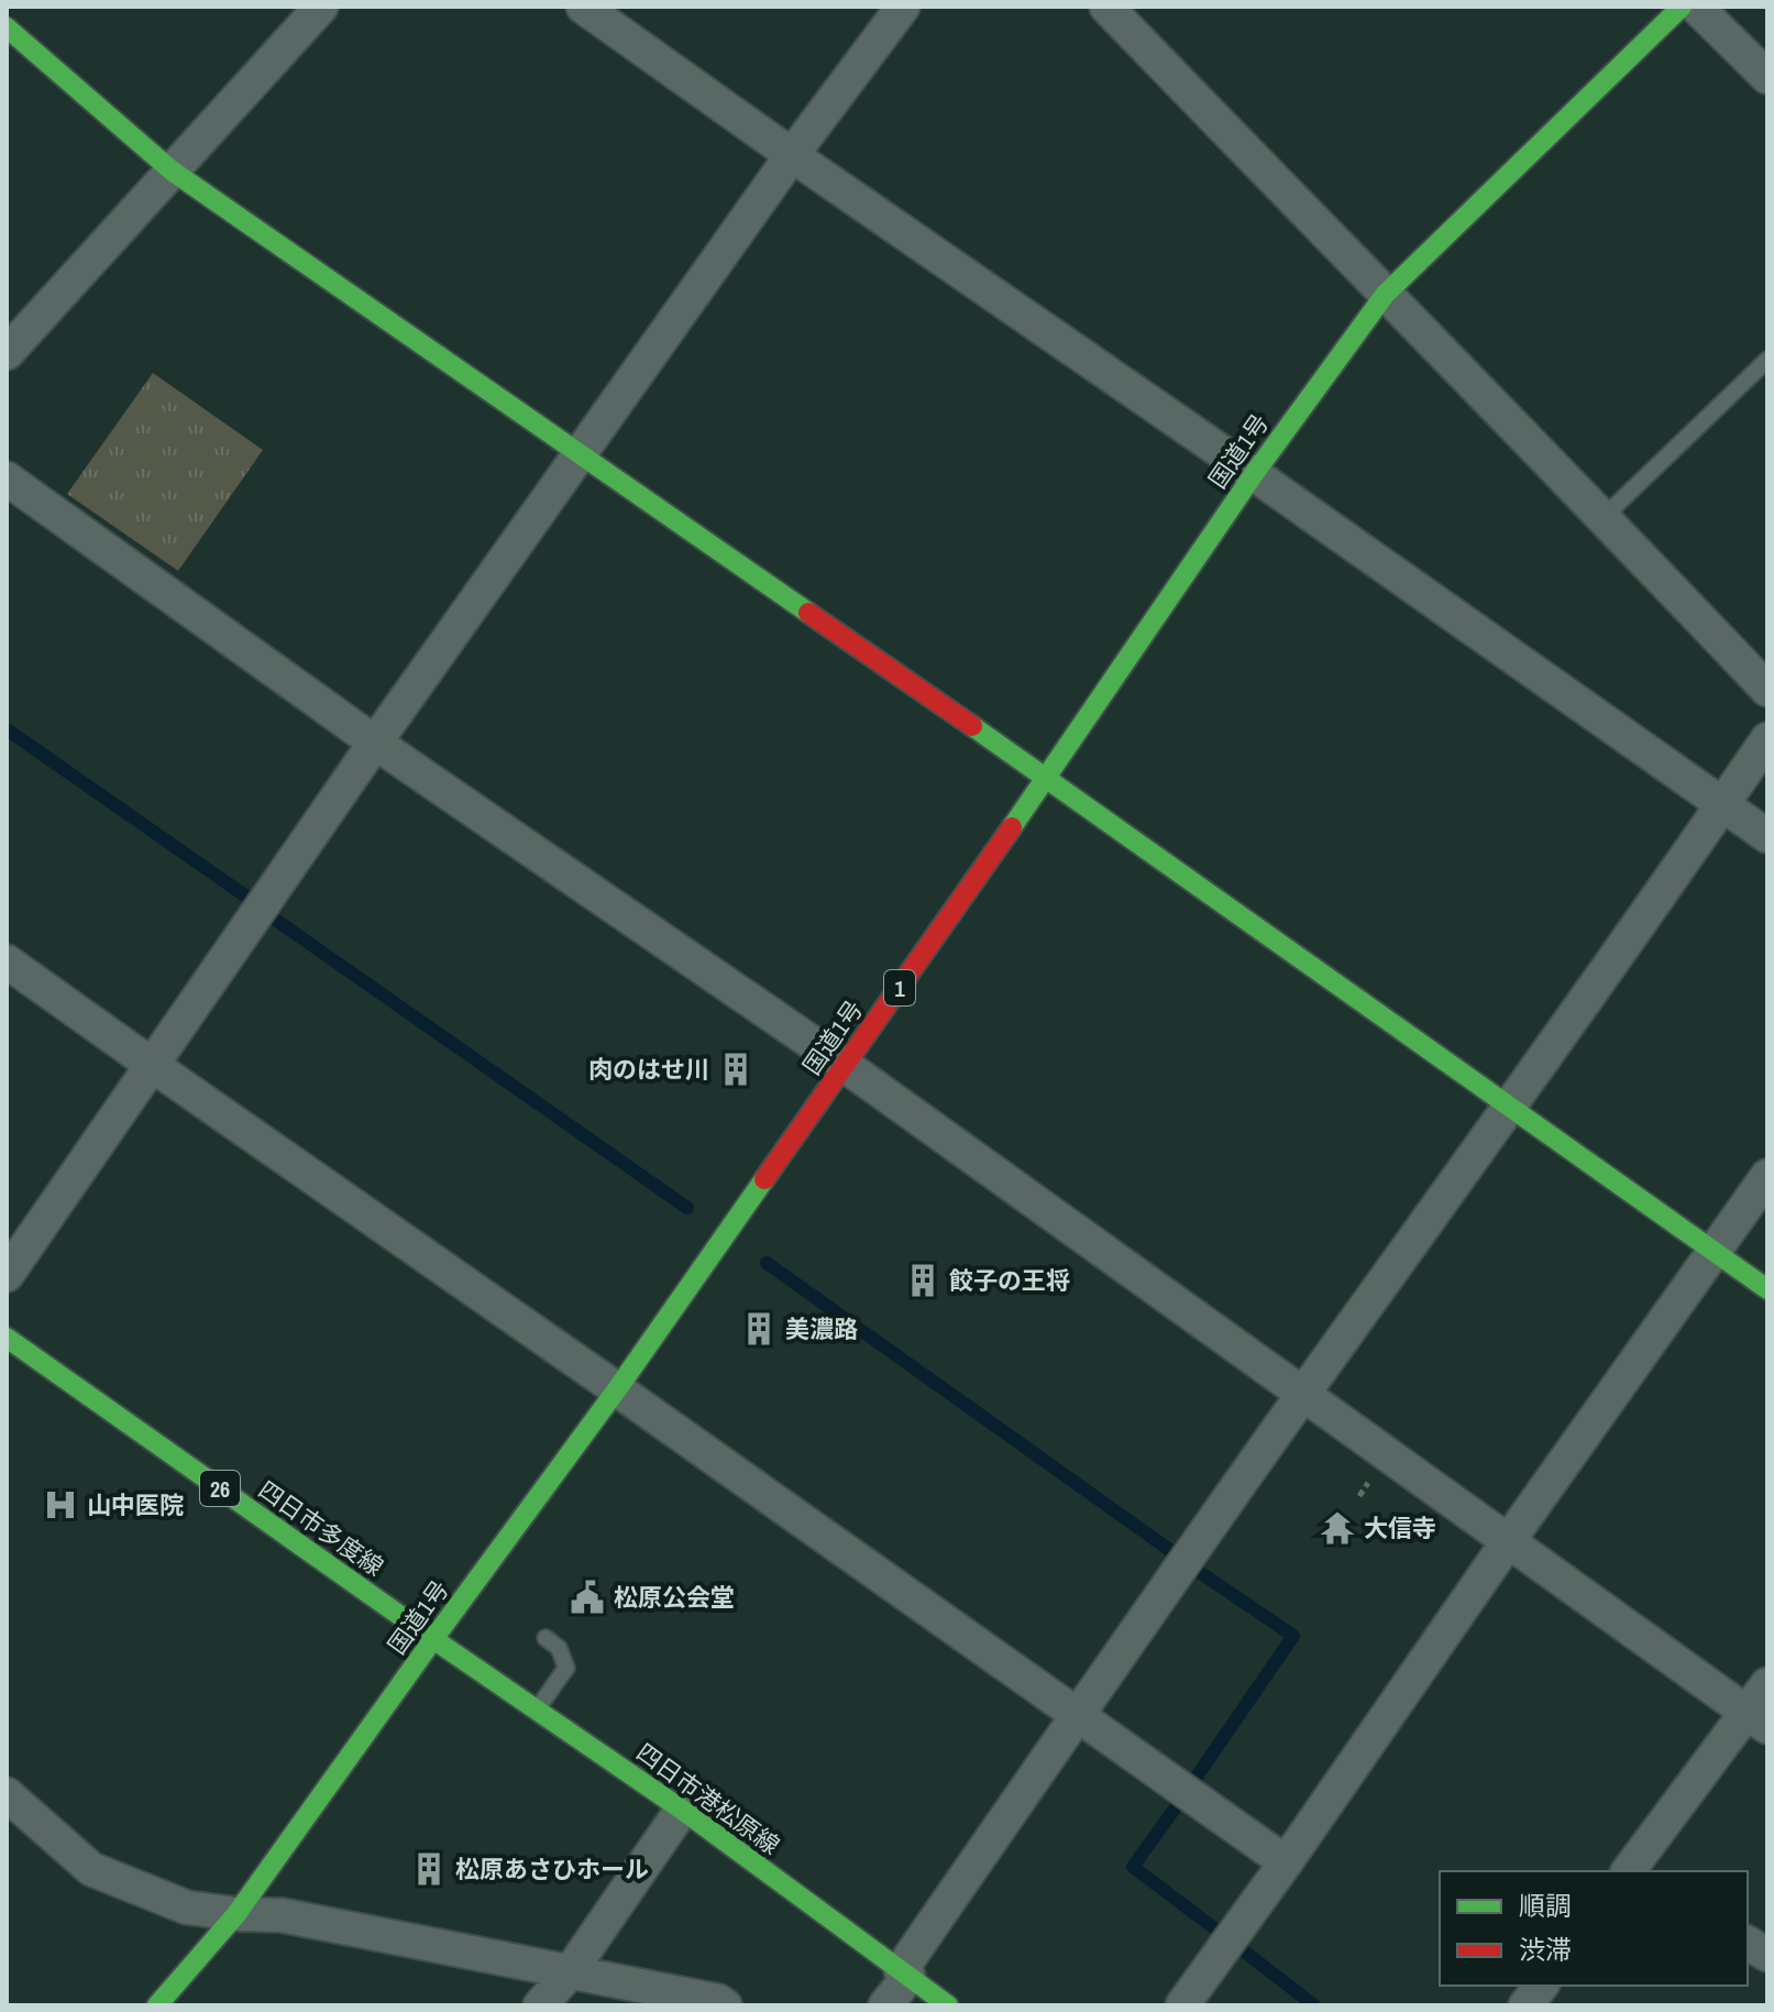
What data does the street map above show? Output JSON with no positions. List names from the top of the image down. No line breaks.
{"streets":{"main road":["国道1号","1","26","四日市多度線","四日市港松原線"]},"crossings":[["国道1号","四日市多度線"],["国道1号","四日市港松原線"],["四日市多度線","四日市港松原線"]],"places":{"building":["肉のはせ川","餃子の王将","美濃路","松原あさひホール"],"hospital":["山中医院"],"temple":["大信寺"],"public building":["松原公会堂"]},"legend":["順調","渋滞"]}
